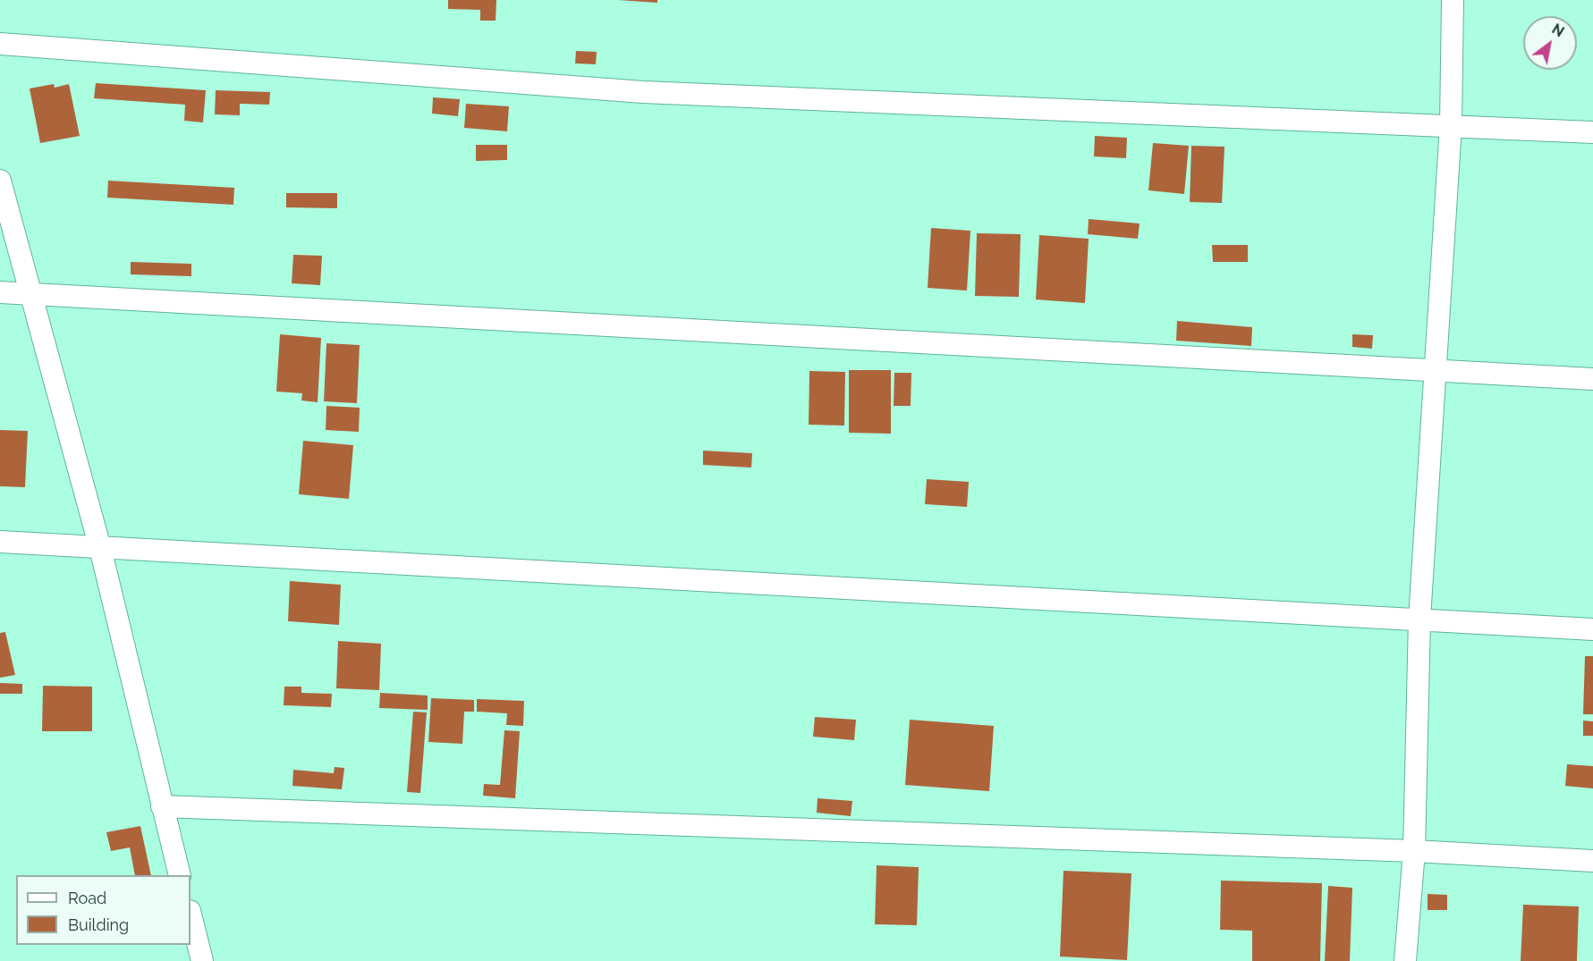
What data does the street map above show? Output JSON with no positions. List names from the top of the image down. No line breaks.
{"legend":["Road","Building"],"north":"top right"}
